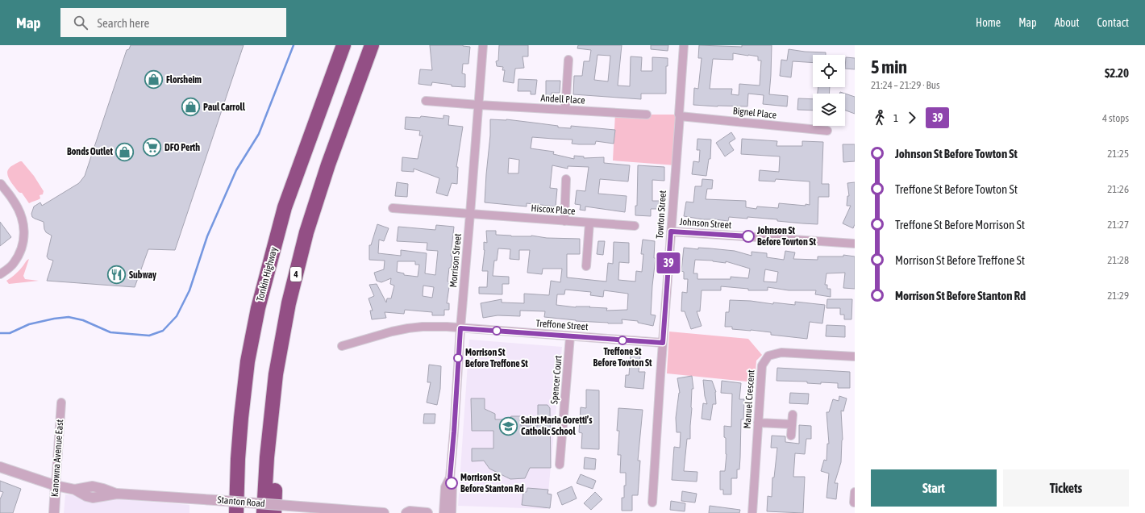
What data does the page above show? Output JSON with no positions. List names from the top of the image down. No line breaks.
{"streets":{"highway":["Tonkin Highway","4"],"street":["Andell Place","Bignel Place","Hiscox Place","Towton Street","Johnson Street","Morrison Street","Treffone Street","Spencer Court","Manuel Crescent","Kanowna Avenue East","Stanton Road"]},"crossings":[["Andell Place","Morrison Street"],["Bignel Place","Towton Street"],["Hiscox Place","Morrison Street"],["Towton Street","Johnson Street"],["Towton Street","Treffone Street"],["Morrison Street","Treffone Street"],["Treffone Street","Spencer Court"],["Kanowna Avenue East","Stanton Road"]],"places":{"shop":["Florsheim","Paul Carroll","Bonds Outlet"],"supermarket":["DFO Perth"],"other":["Johnson St Before Towton St","Treffone St Before Towton St","Morrison St Before Treffone St","Morrison St Before Stanton Rd"],"restaurant":["Subway"],"school or university":["Saint Maria Goretti’s Catholic School"]},"lines":["bus line 39"],"page":{"header":"Map","search":"Search here","nav":["Home","Map","About","Contact"],"on_map":"39","heading":["5 min","21:24 – 21:29 · Bus","$2.20"],"legs":["1","39","4 stops"],"list":[{"name":"Johnson St Before Towton St","value":"21:25"},{"name":"Treffone St Before Towton St","value":"21:26"},{"name":"Treffone St Before Morrison St","value":"21:27"},{"name":"Morrison St Before Treffone St","value":"21:28"},{"name":"Morrison St Before Stanton Rd","value":"21:29"}],"buttons":["Start","Tickets"]}}
